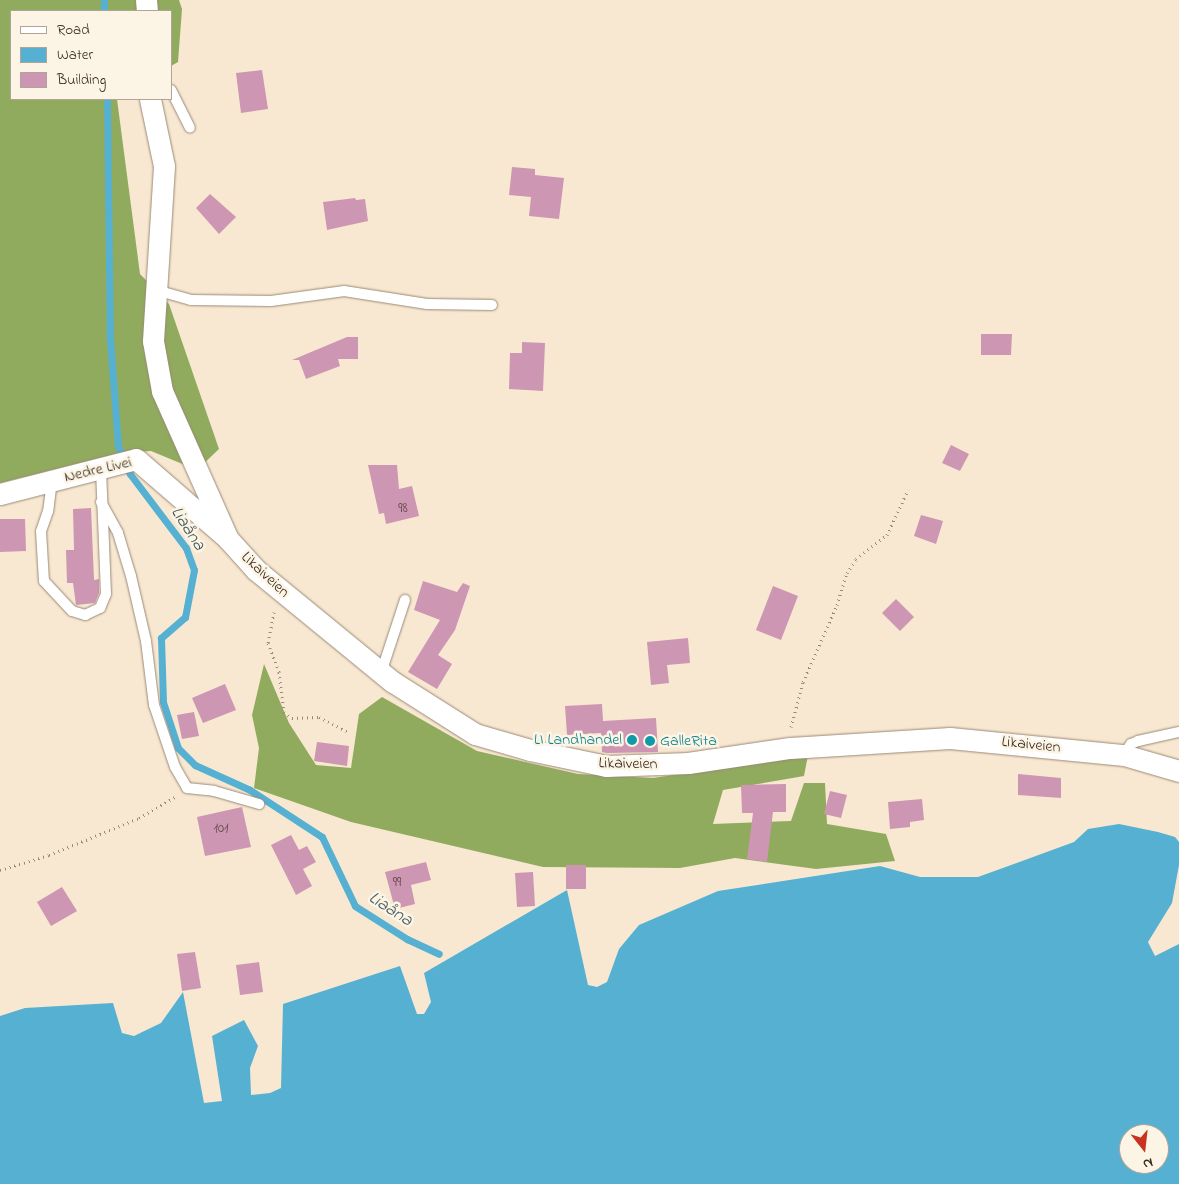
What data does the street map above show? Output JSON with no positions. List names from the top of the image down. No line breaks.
{"streets":{"street":["Nedre Livei","Likaiveien"]},"crossings":[["Nedre Livei","Likaiveien"]],"water":["Liaåna"],"places":["LI Landhandel","GalleRita"],"house_numbers":["98","101","99"],"legend":["Road","Water","Building"],"north":"bottom"}
